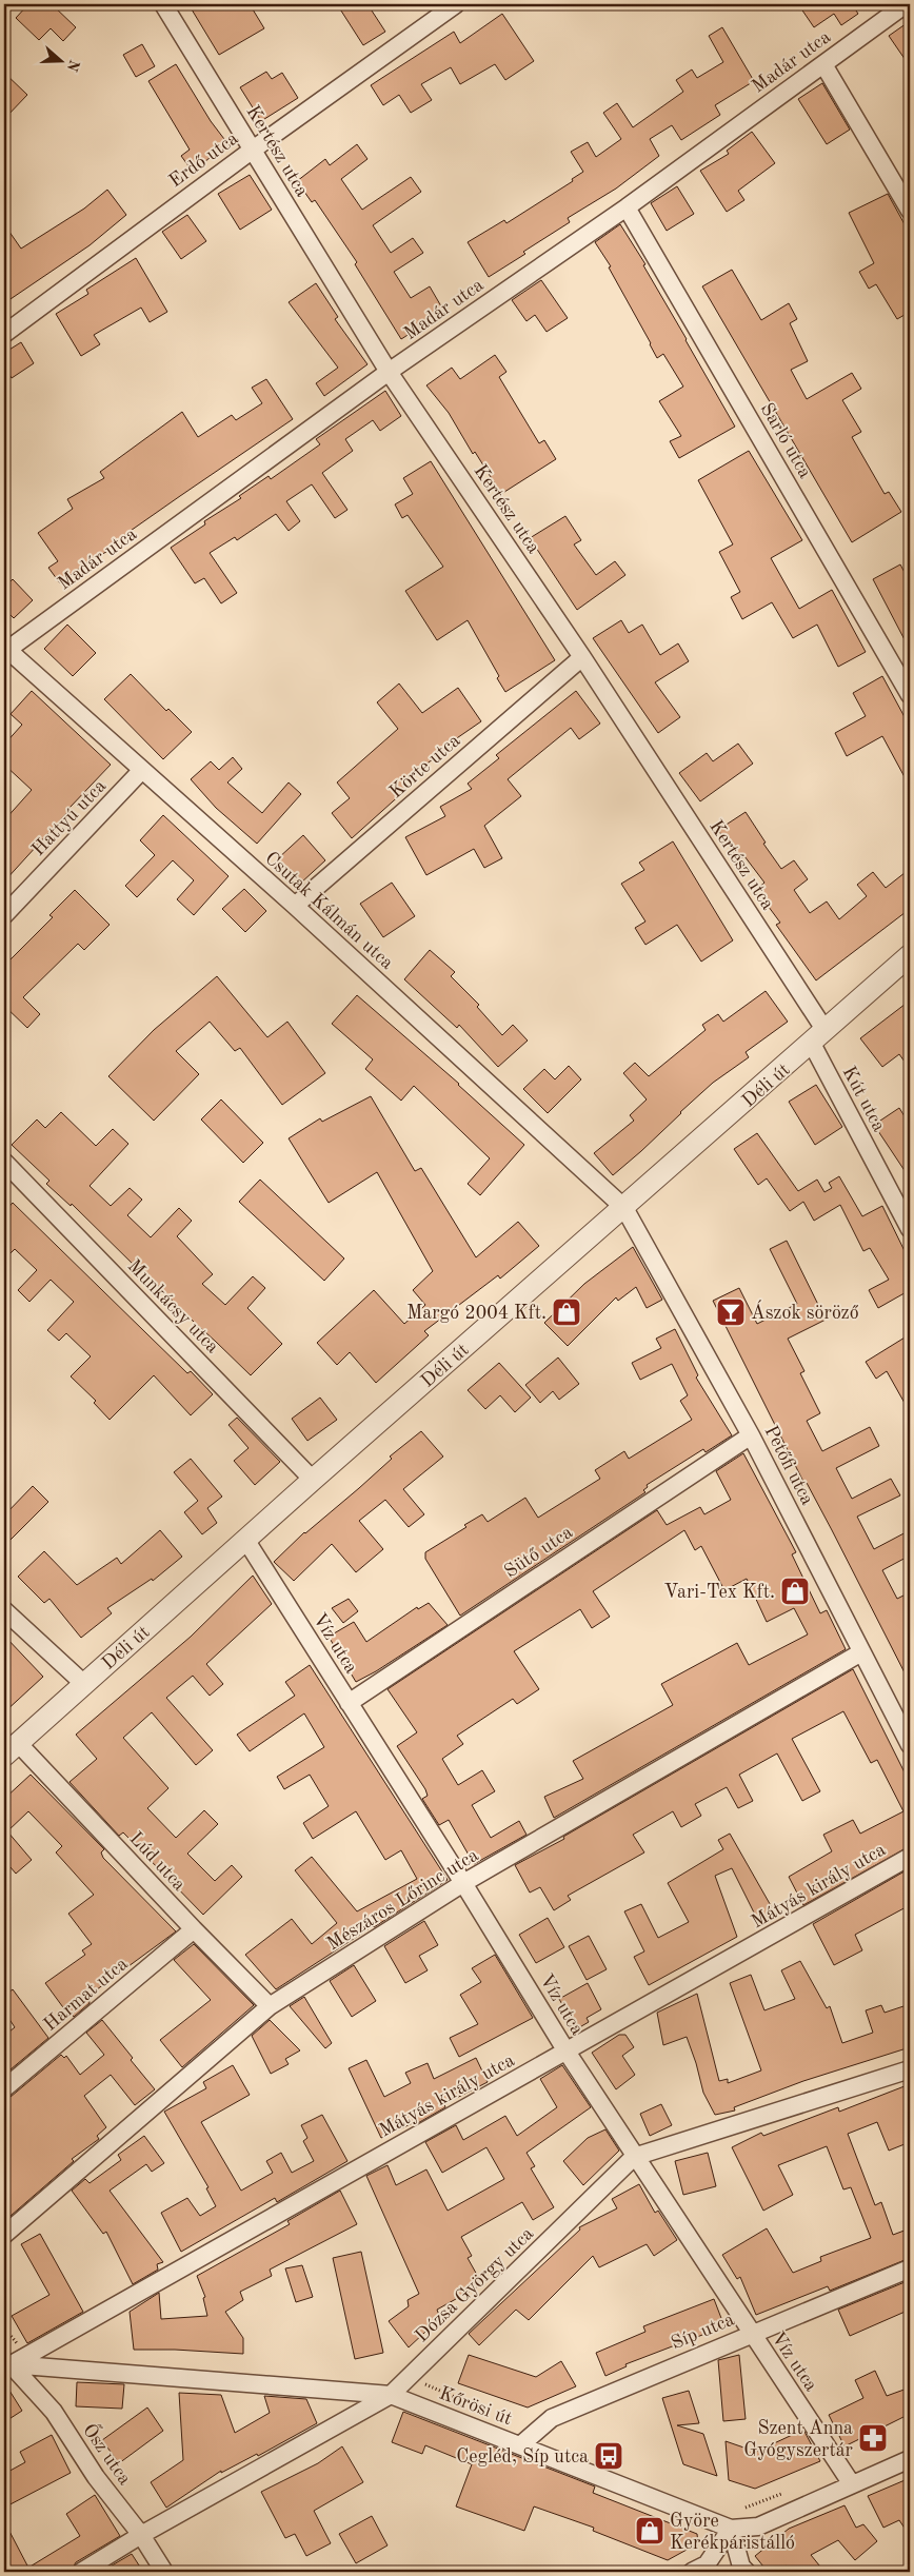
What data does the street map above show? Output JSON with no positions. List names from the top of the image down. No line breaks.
{"streets":{"street":["Madár utca","Kertész utca","Erdő utca","Sarló utca","Körte utca","Hattyú utca","Csutak Kálmán utca","Déli út","Kút utca","Munkácsy utca","Petőfi utca","Sütő utca","Víz utca","Lúd utca","Mátyás király utca","Mészáros Lőrinc utca","Harmat utca","Dózsa György utca","Síp utca","Kőrösi út","Ősz utca"]},"crossings":[["Madár utca","Kertész utca"],["Madár utca","Sarló utca"],["Madár utca","Csutak Kálmán utca"],["Kertész utca","Erdő utca"],["Kertész utca","Körte utca"],["Kertész utca","Déli út"],["Kertész utca","Kút utca"],["Körte utca","Csutak Kálmán utca"],["Hattyú utca","Csutak Kálmán utca"],["Csutak Kálmán utca","Déli út"],["Csutak Kálmán utca","Petőfi utca"],["Déli út","Kút utca"],["Déli út","Munkácsy utca"],["Déli út","Petőfi utca"],["Déli út","Víz utca"],["Déli út","Lúd utca"],["Petőfi utca","Sütő utca"],["Petőfi utca","Mészáros Lőrinc utca"],["Sütő utca","Víz utca"],["Víz utca","Mátyás király utca"],["Víz utca","Mészáros Lőrinc utca"],["Víz utca","Dózsa György utca"],["Víz utca","Síp utca"],["Víz utca","Kőrösi út"],["Lúd utca","Mészáros Lőrinc utca"],["Lúd utca","Harmat utca"],["Mátyás király utca","Kőrösi út"],["Mátyás király utca","Ősz utca"],["Dózsa György utca","Kőrösi út"],["Dózsa György utca","Ősz utca"],["Síp utca","Kőrösi út"],["Kőrösi út","Ősz utca"]],"places":{"shop":["Margó 2004 Kft.","Vari-Tex Kft.","Györe Kerékpáristálló"],"bar":["Ászok söröző"],"pharmacy":["Szent Anna Gyógyszertár"],"bus stop":["Cegléd, Síp utca"]},"north":"right"}
